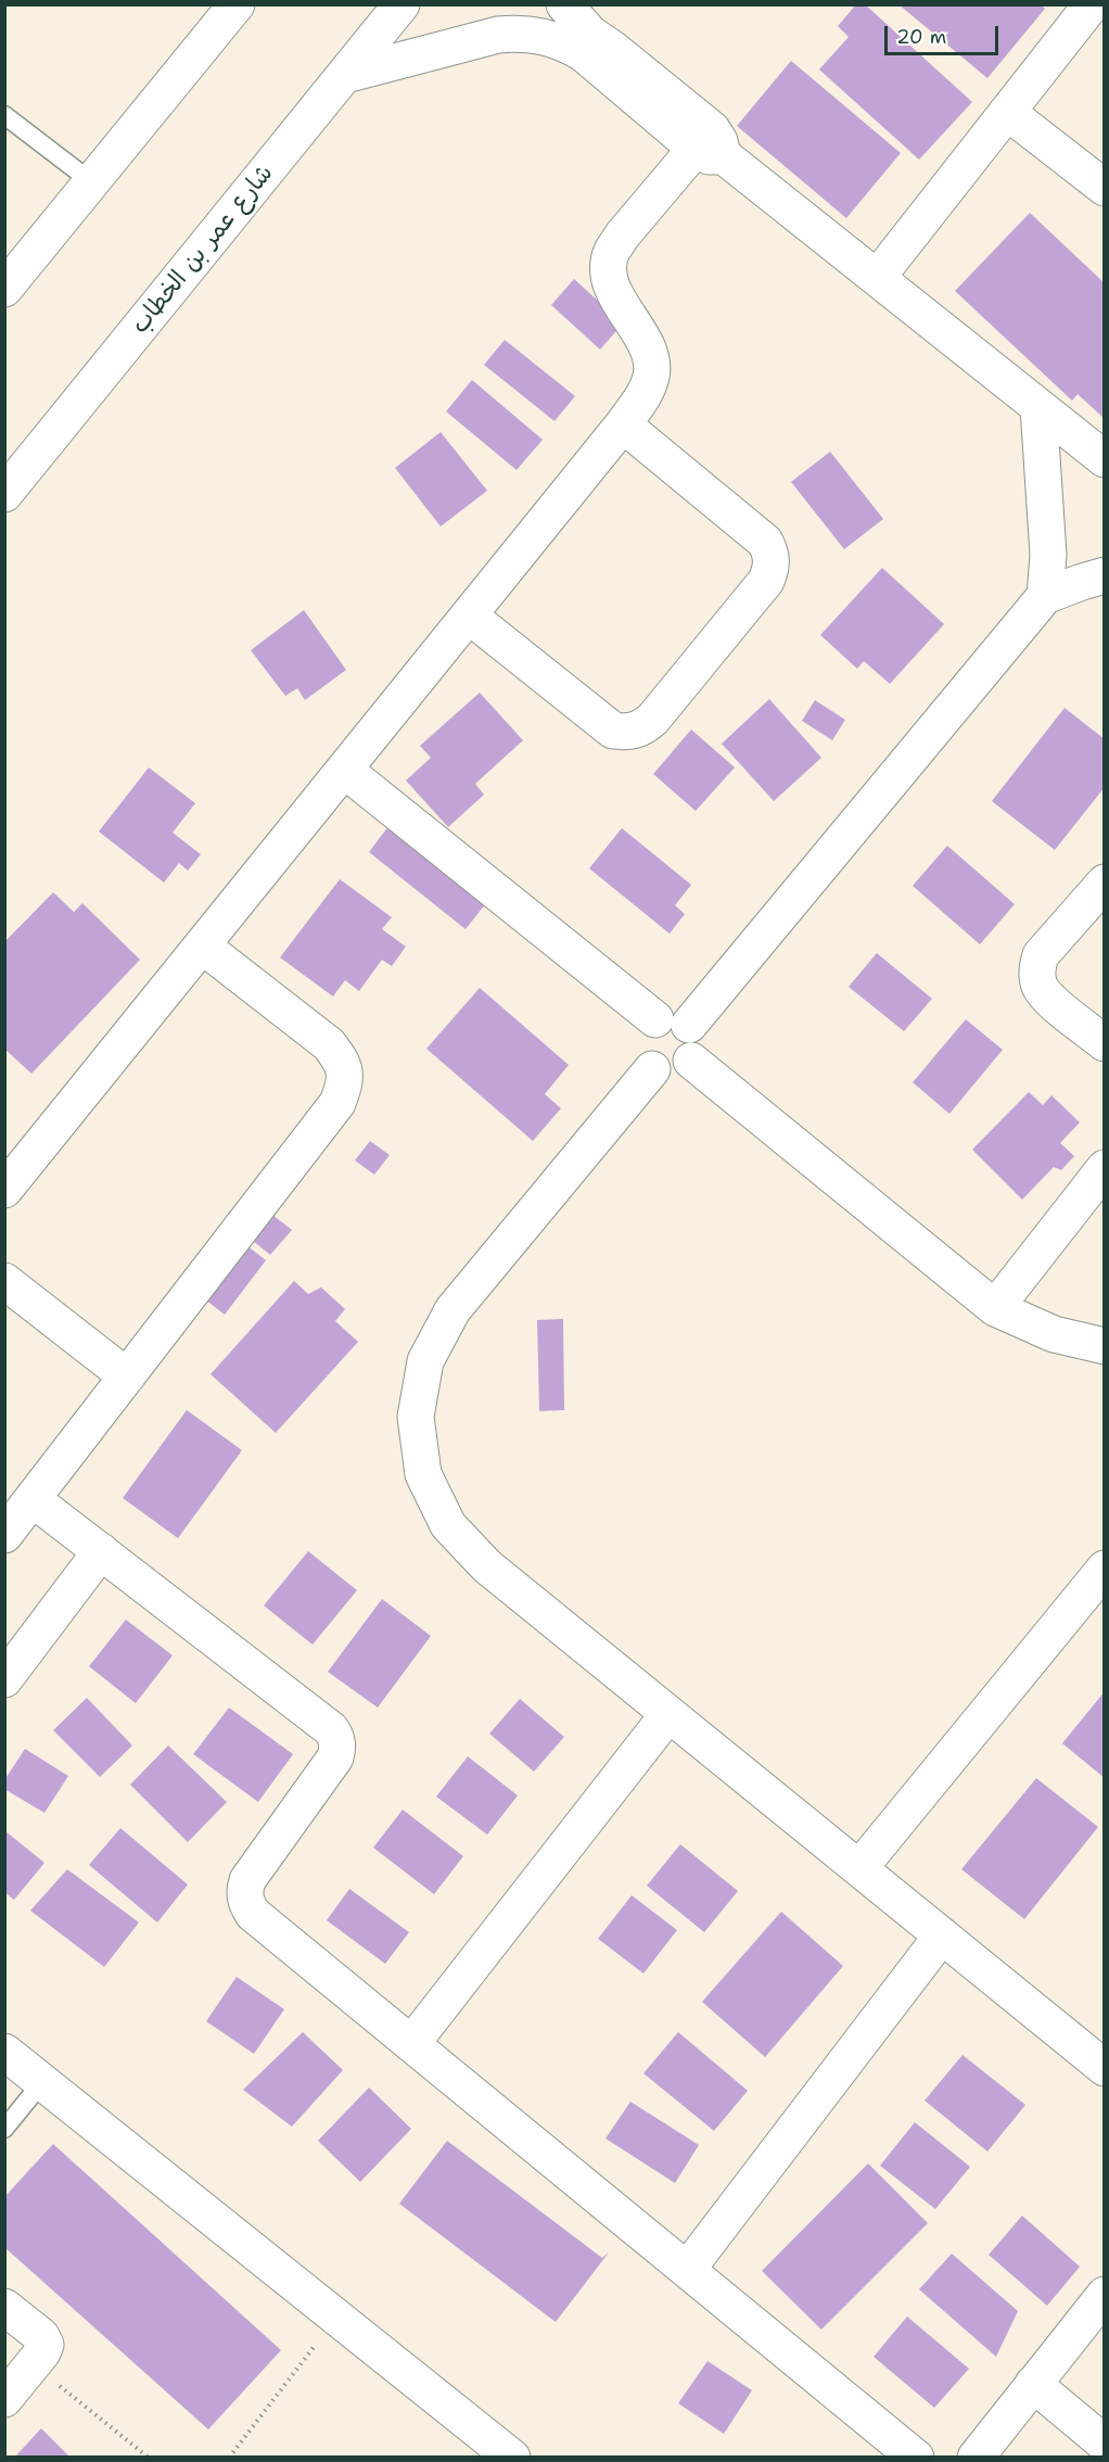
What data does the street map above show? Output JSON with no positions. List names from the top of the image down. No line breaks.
{"streets":{"street":["شارع عمر بن الخطاب"]},"scale_bar":"20 m"}
